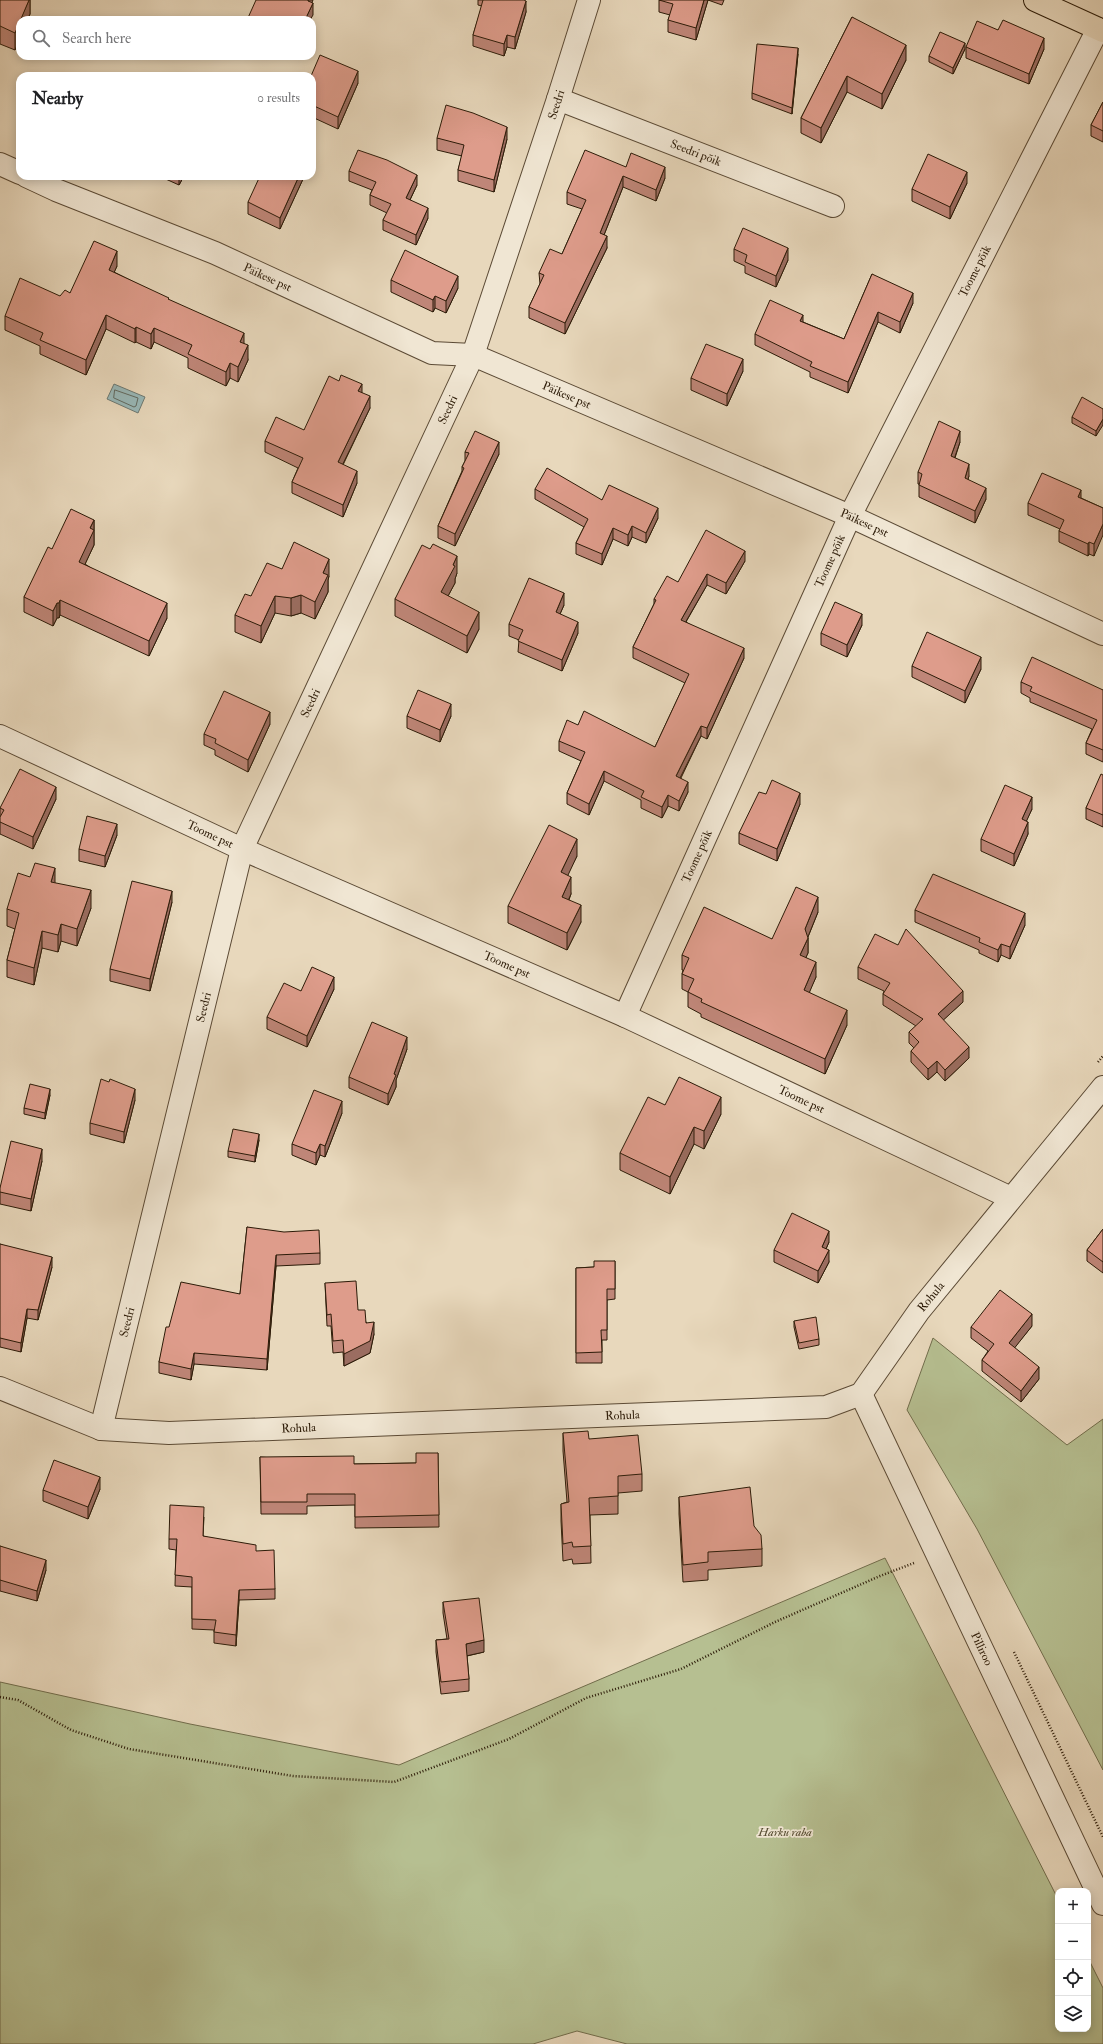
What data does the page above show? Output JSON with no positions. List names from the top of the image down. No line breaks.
{"streets":{"street":["Seedri","Seedri põik","Toome põik","Päikese pst","Toome pst","Rohula","Pilliroo"]},"crossings":[["Seedri","Seedri põik"],["Seedri","Päikese pst"],["Seedri","Toome pst"],["Seedri","Rohula"],["Toome põik","Päikese pst"],["Toome põik","Toome pst"],["Toome pst","Rohula"],["Rohula","Pilliroo"]],"parks":["Harku raba"],"page":{"search":"Search here","heading":["Nearby","0 results"],"map_buttons":["+","−"]}}
